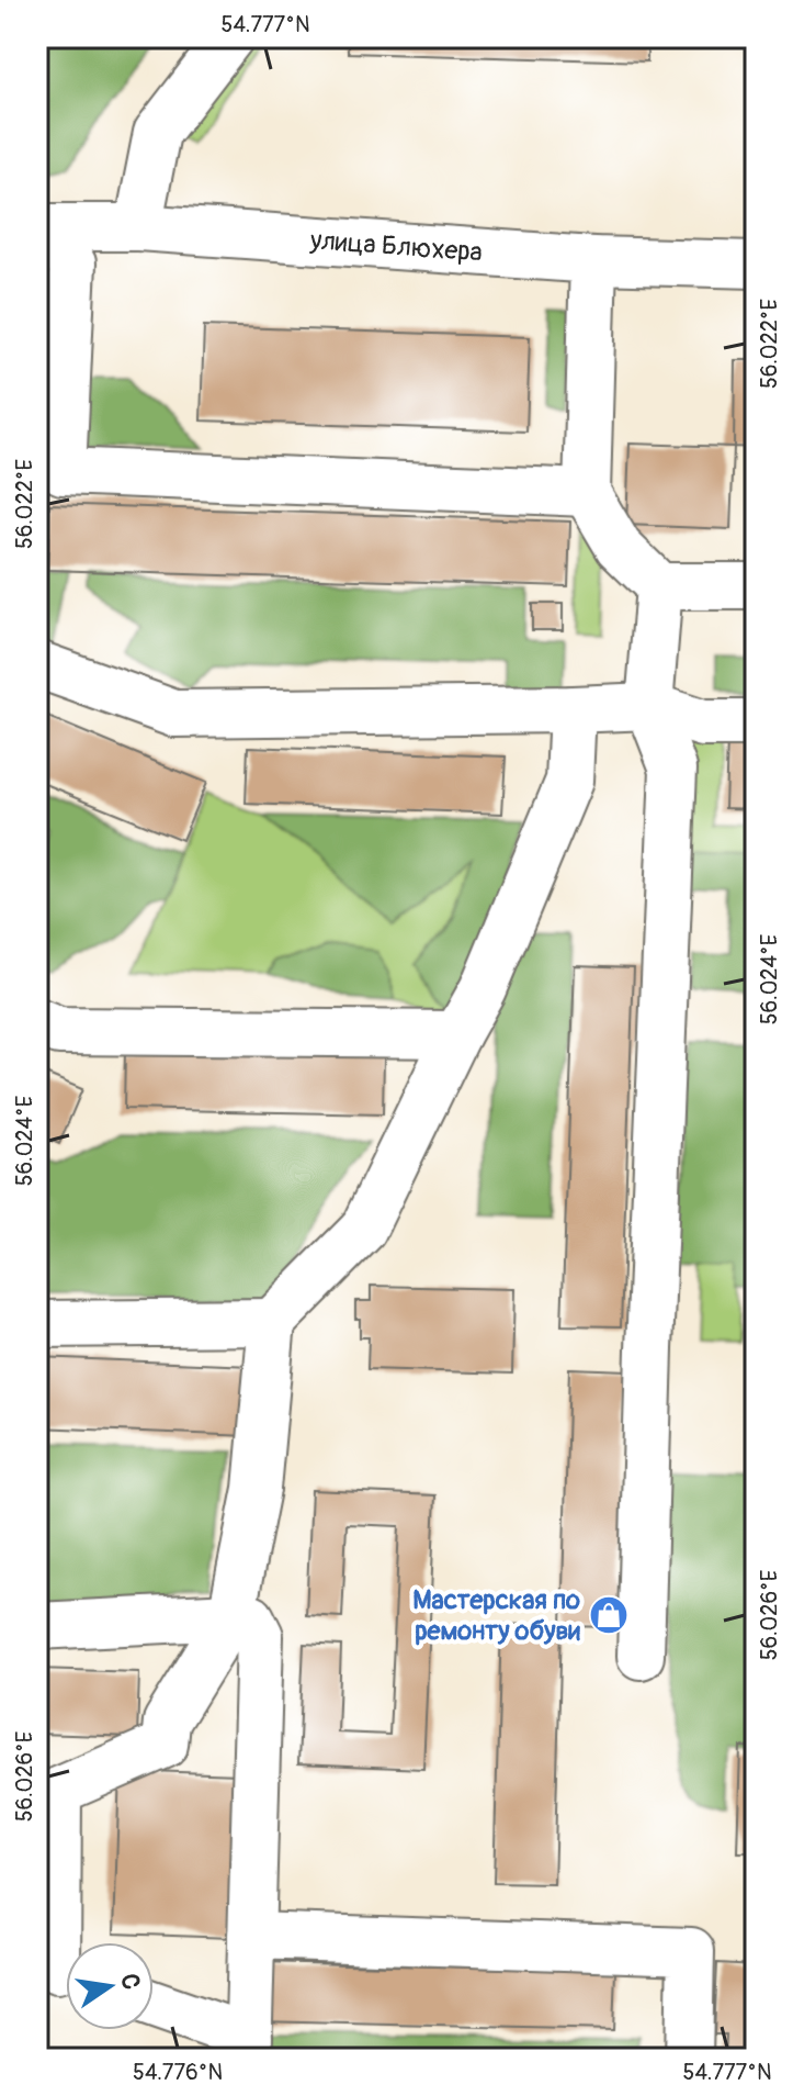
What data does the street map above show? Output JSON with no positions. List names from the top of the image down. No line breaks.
{"streets":{"street":["улица Блюхера"]},"places":{"shop":["Мастерская по ремонту обуви"]},"north":"right","coordinates":["54.777°N","56.022°E","56.024°E","56.026°E","54.776°N"]}
